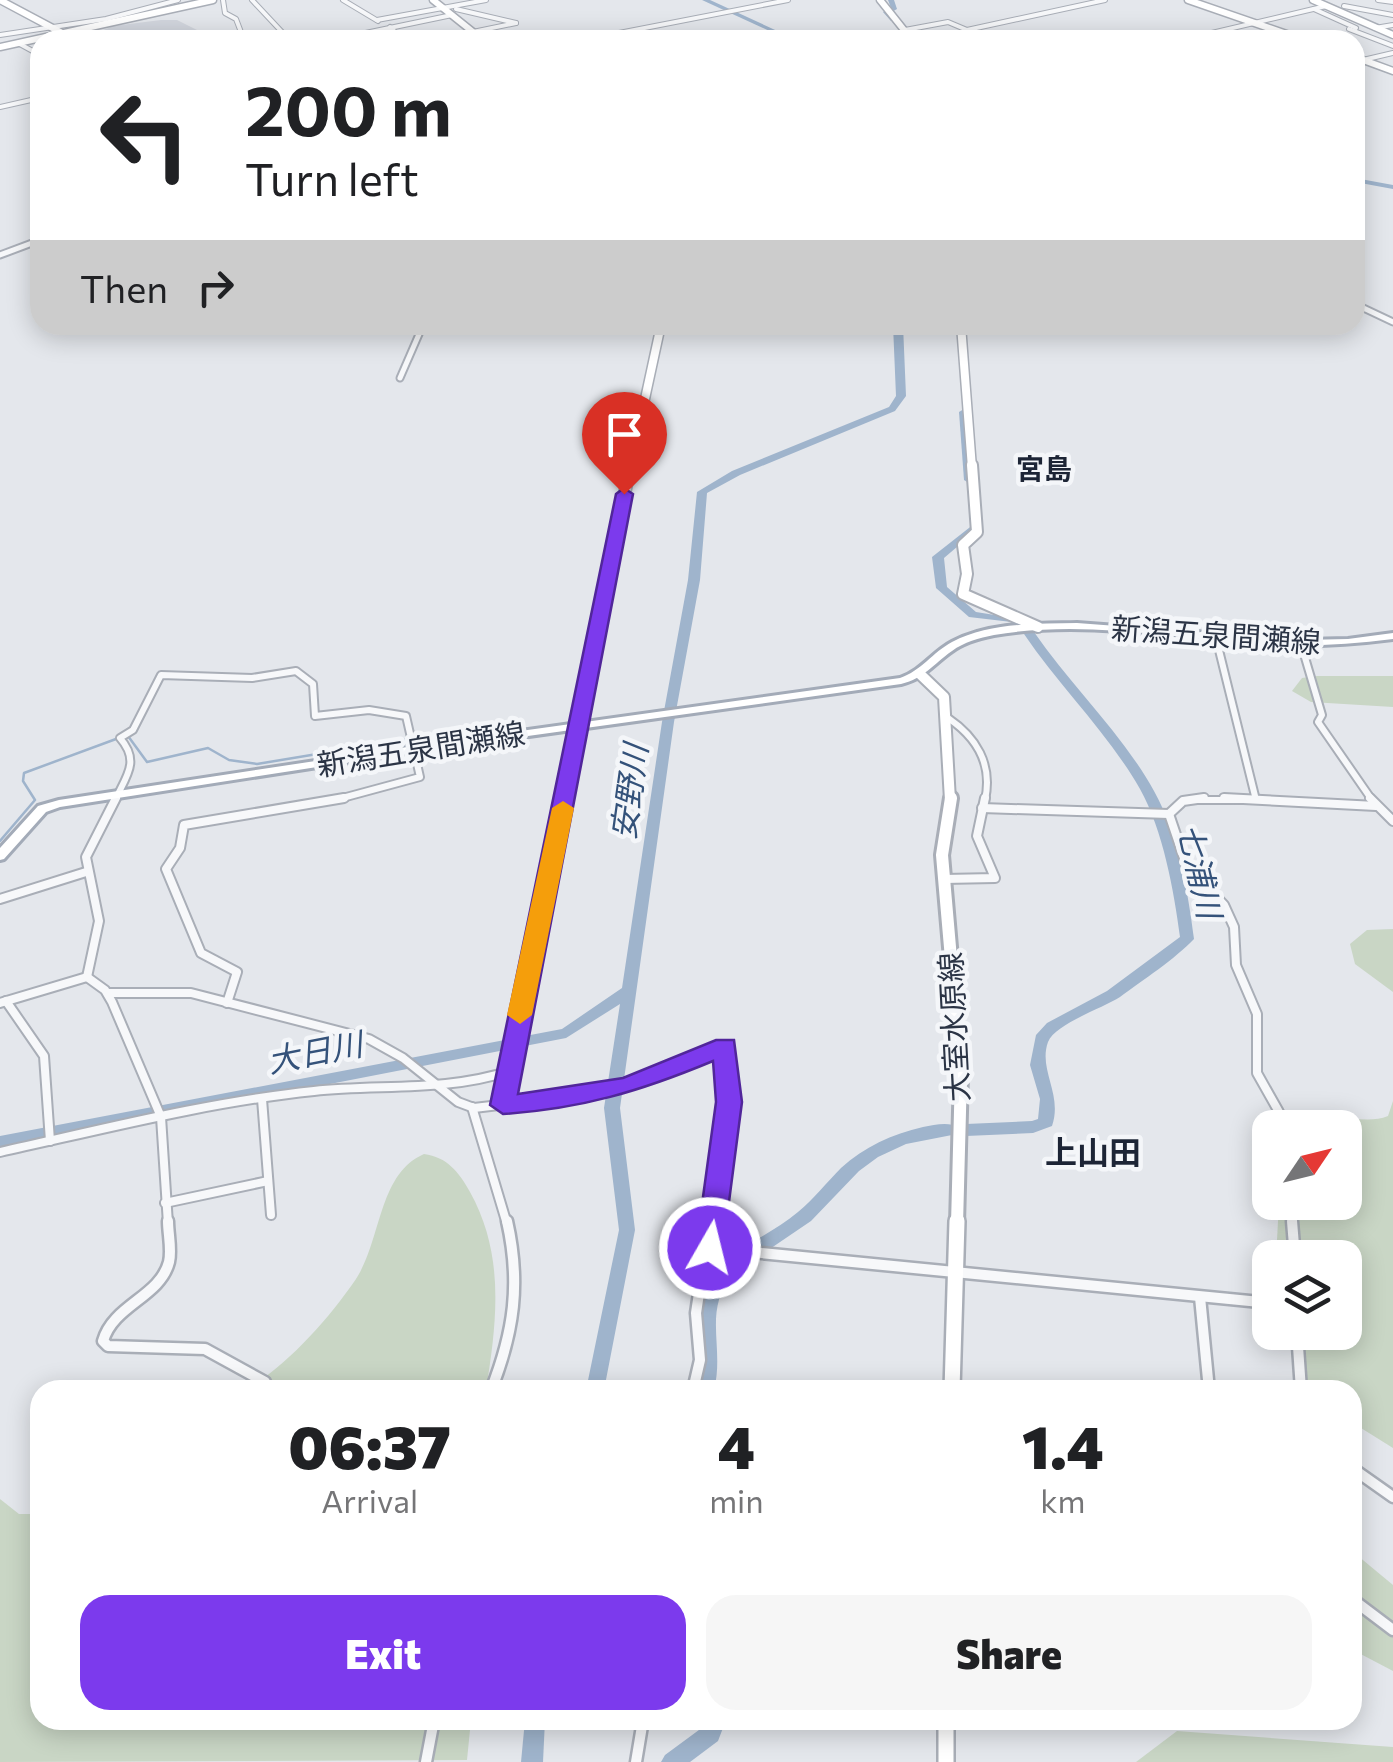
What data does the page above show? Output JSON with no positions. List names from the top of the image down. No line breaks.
{"streets":{"main road":["新潟五泉間瀬線","大室水原線"]},"crossings":[["新潟五泉間瀬線","大室水原線"]],"districts":["宮島","上山田"],"water":["安野川","七浦川","大日川"],"north":"top right","page":{"turn":["200 m","Turn left"],"then":"Then","eta":["06:37","Arrival","4","min","1.4","km"],"buttons":["Exit","Share"]}}
